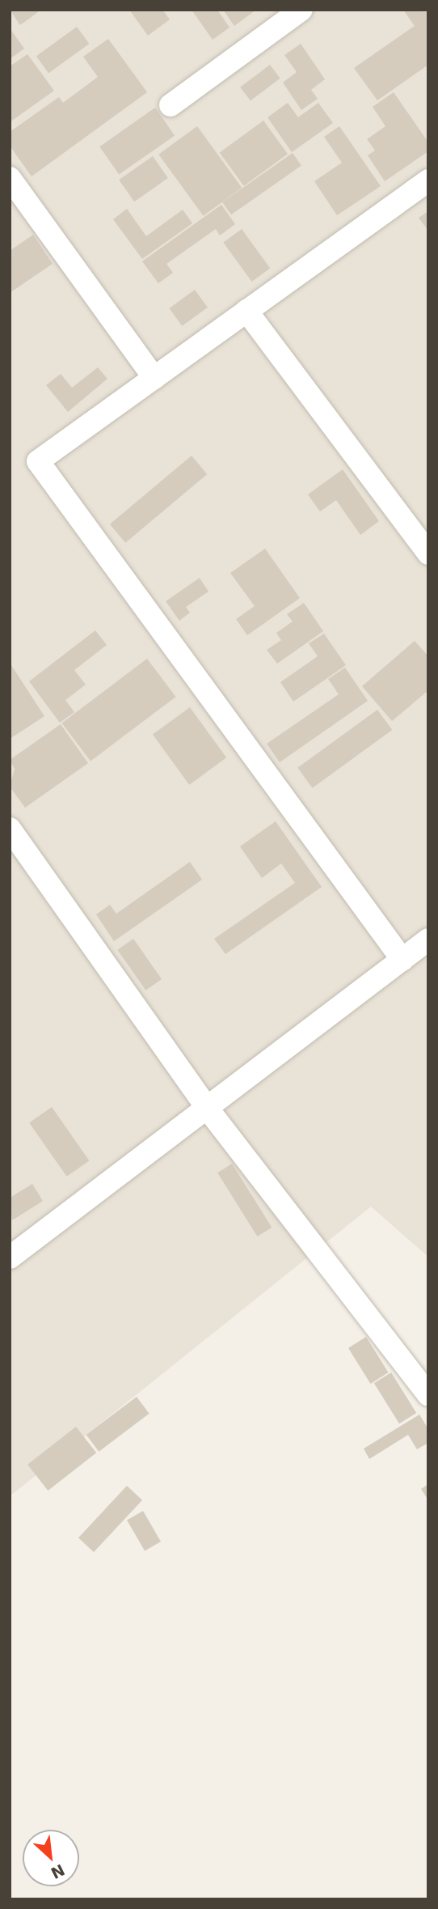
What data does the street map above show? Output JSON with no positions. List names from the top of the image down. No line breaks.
{"north":"bottom right"}
